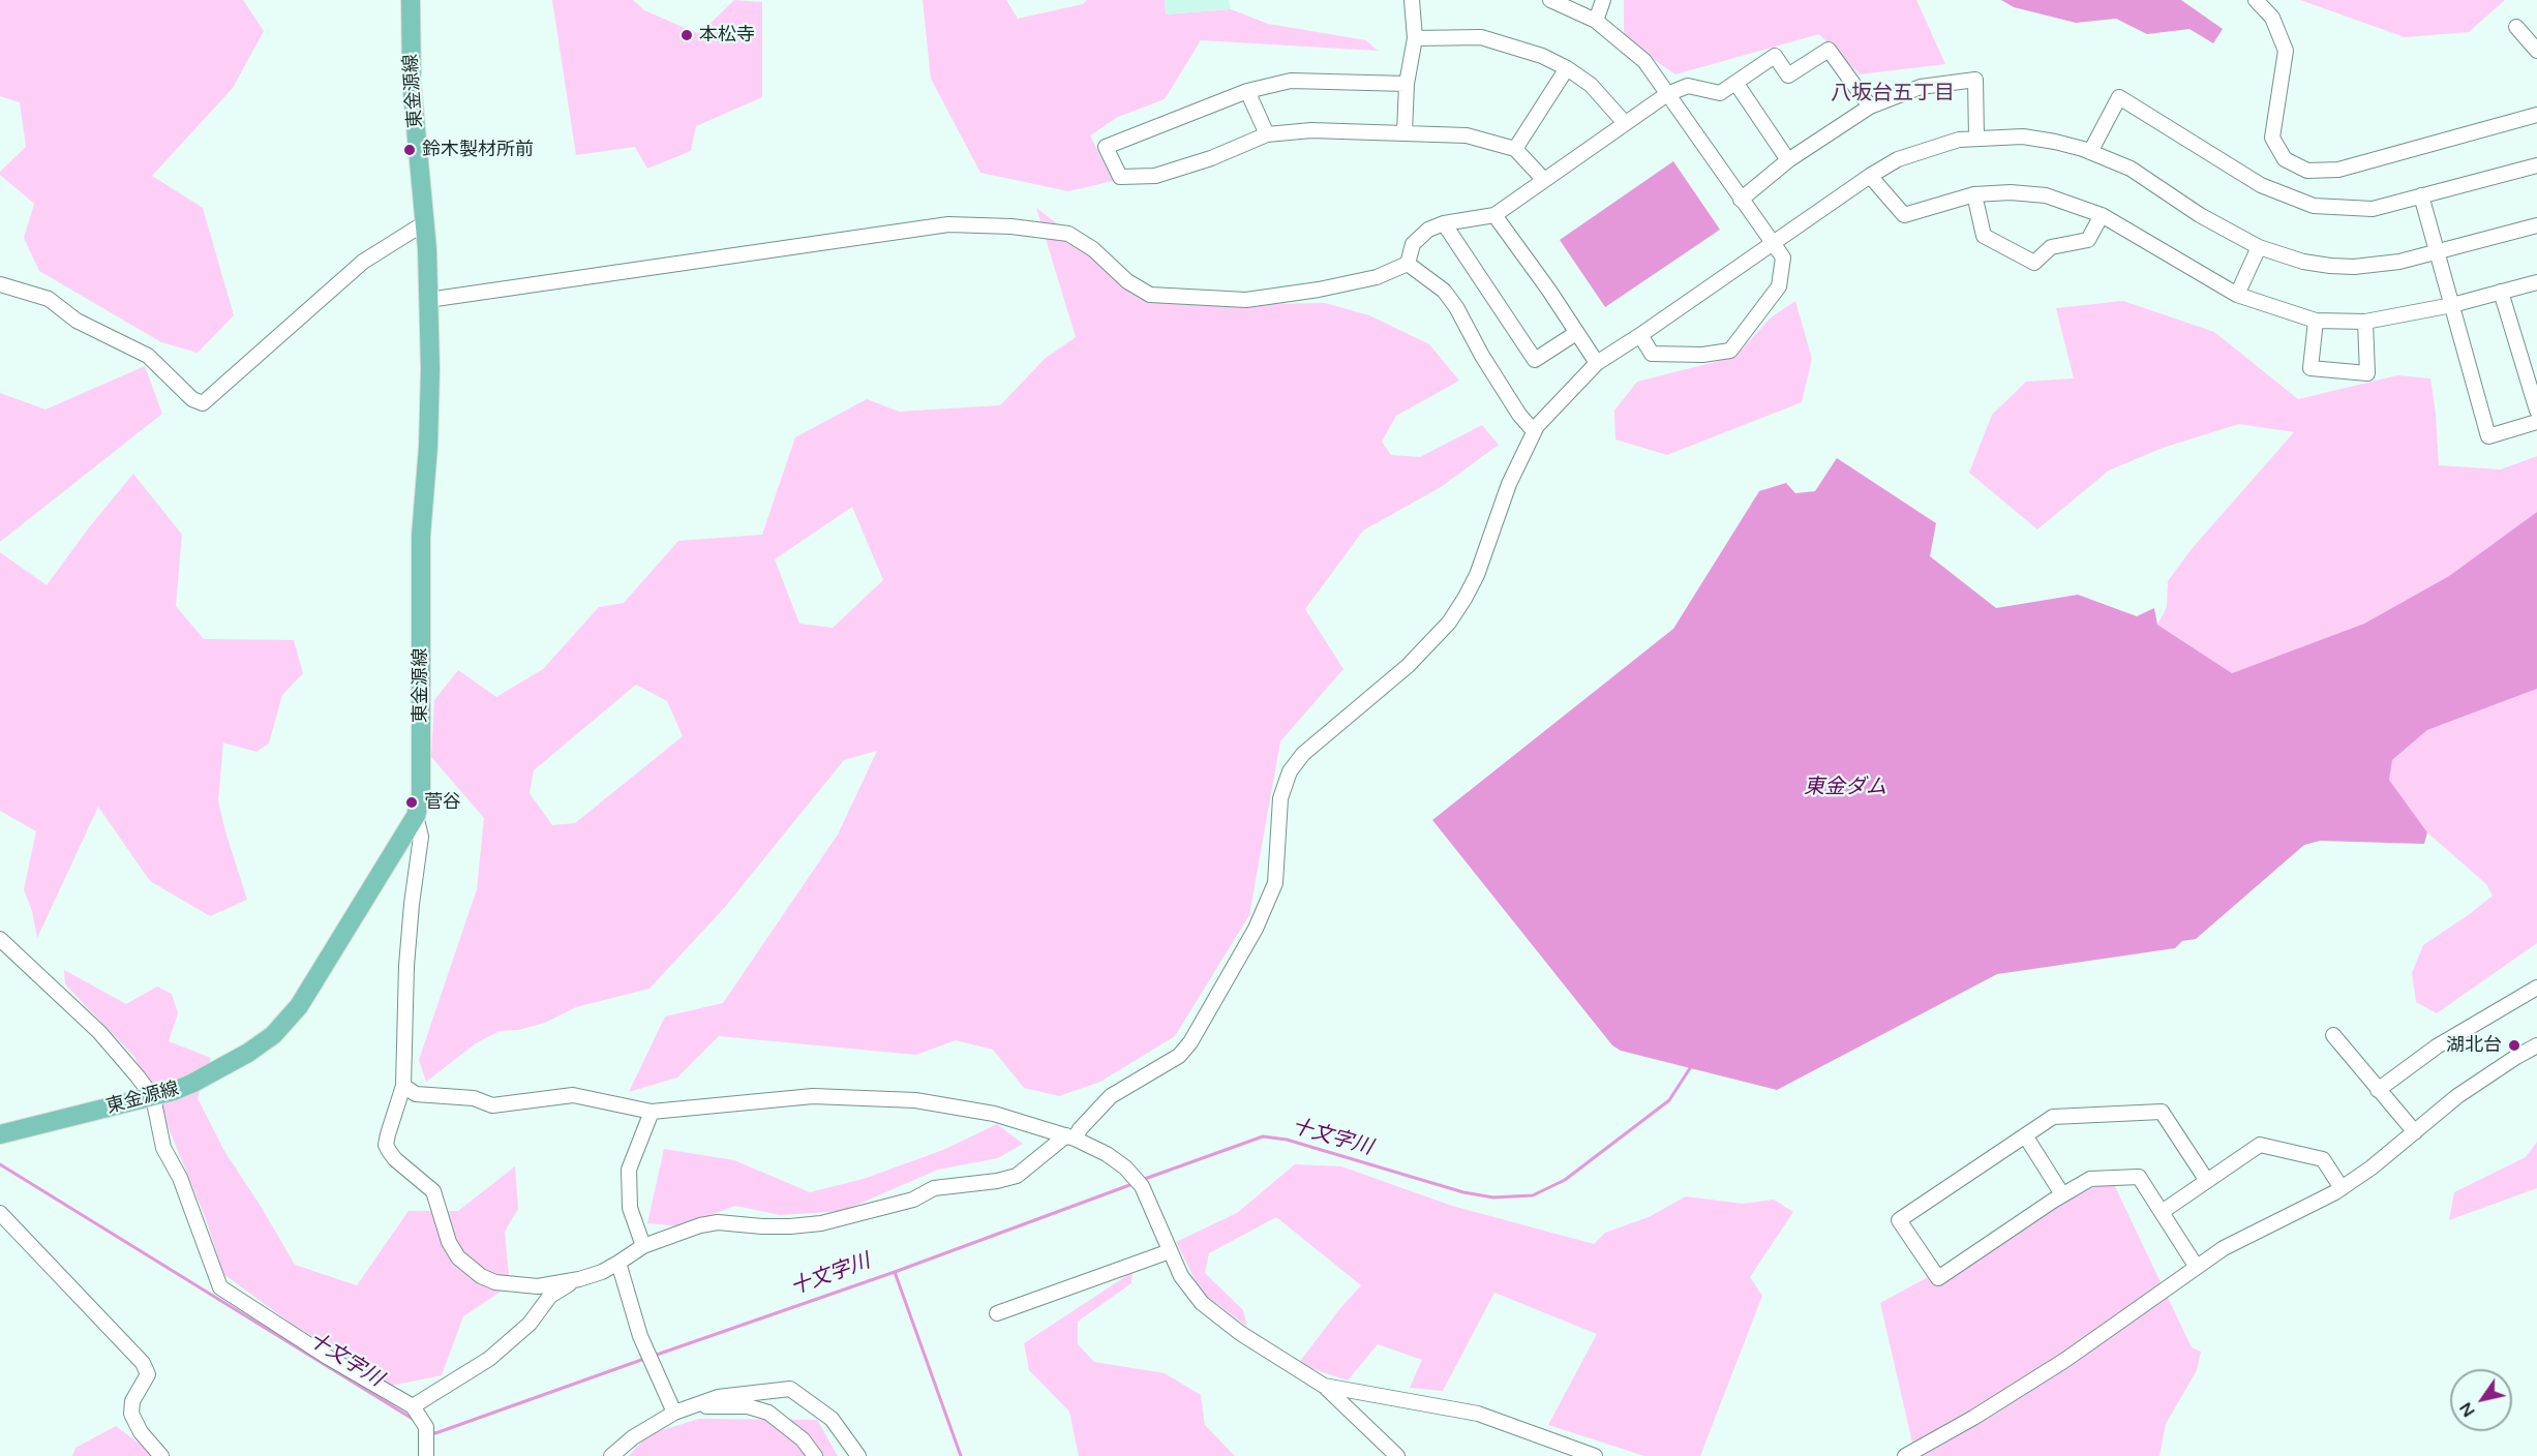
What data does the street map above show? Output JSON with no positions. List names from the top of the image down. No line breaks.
{"streets":{"main road":["東金源線"]},"districts":["八坂台五丁目"],"water":["東金ダム","十文字川"],"places":["本松寺","鈴木製材所前","菅谷","湖北台"],"north":"bottom left"}
